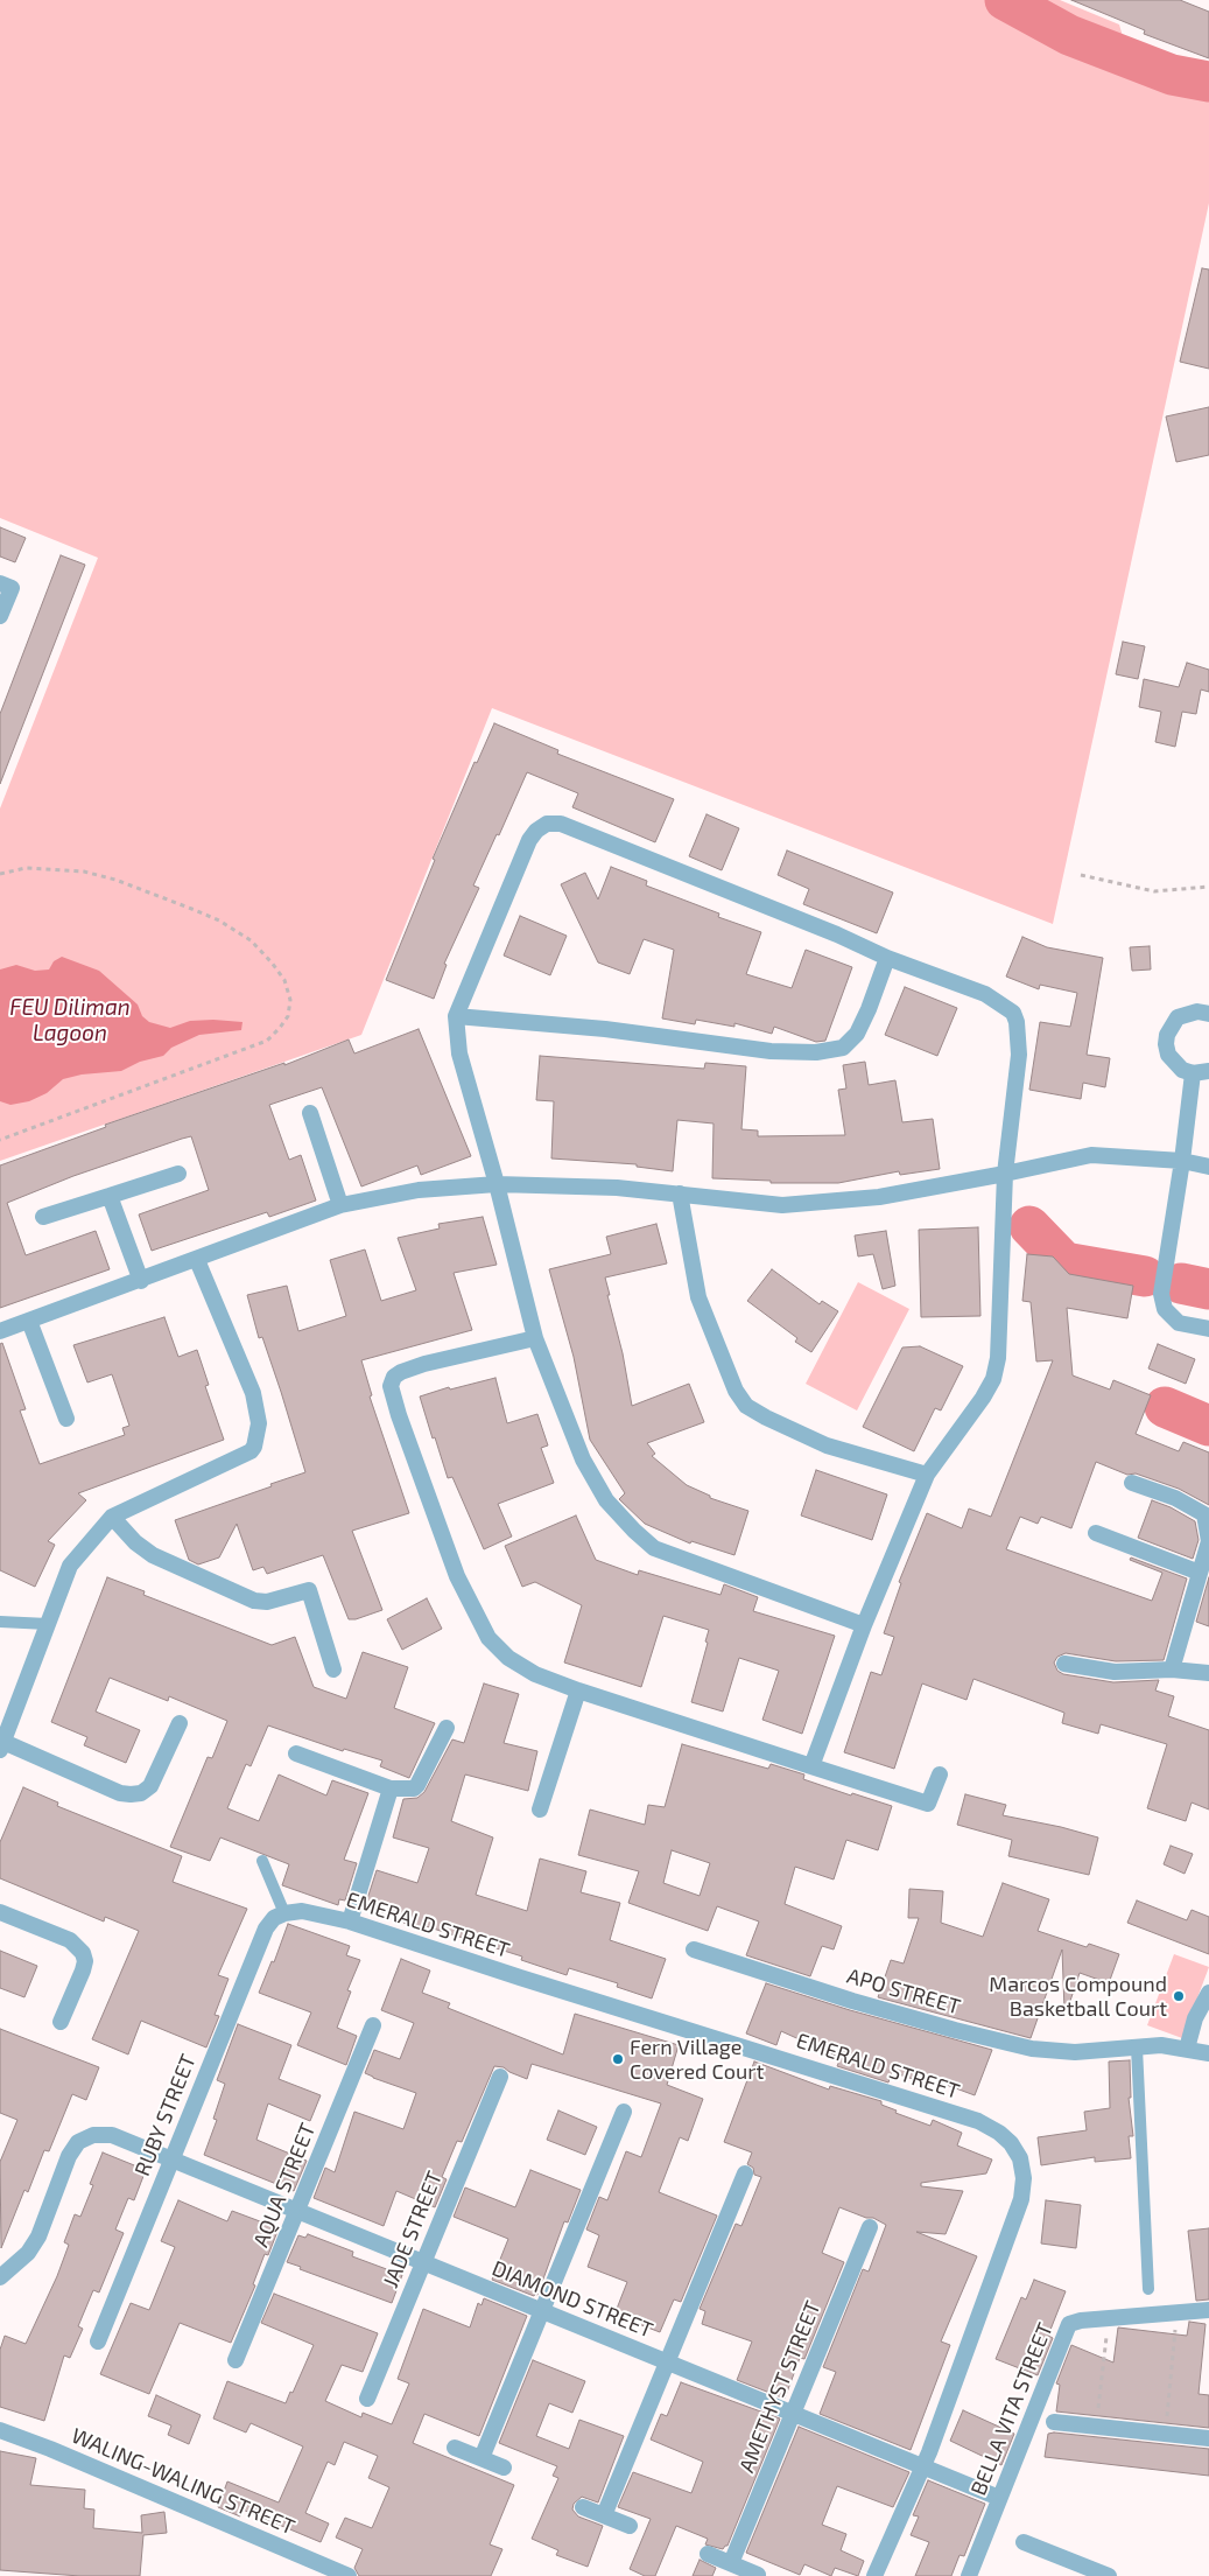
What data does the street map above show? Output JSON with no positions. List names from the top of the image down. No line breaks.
{"streets":{"street":["EMERALD STREET","APO STREET","RUBY STREET","AQUA STREET","JADE STREET","DIAMOND STREET","AMETHYST STREET","BELLA VITA STREET","WALING-WALING STREET"]},"crossings":[["EMERALD STREET","RUBY STREET"],["EMERALD STREET","DIAMOND STREET"],["RUBY STREET","DIAMOND STREET"],["AQUA STREET","DIAMOND STREET"],["JADE STREET","DIAMOND STREET"],["DIAMOND STREET","AMETHYST STREET"],["DIAMOND STREET","BELLA VITA STREET"]],"water":["FEU Diliman Lagoon"],"places":["Marcos Compound Basketball Court","Fern Village Covered Court"]}
